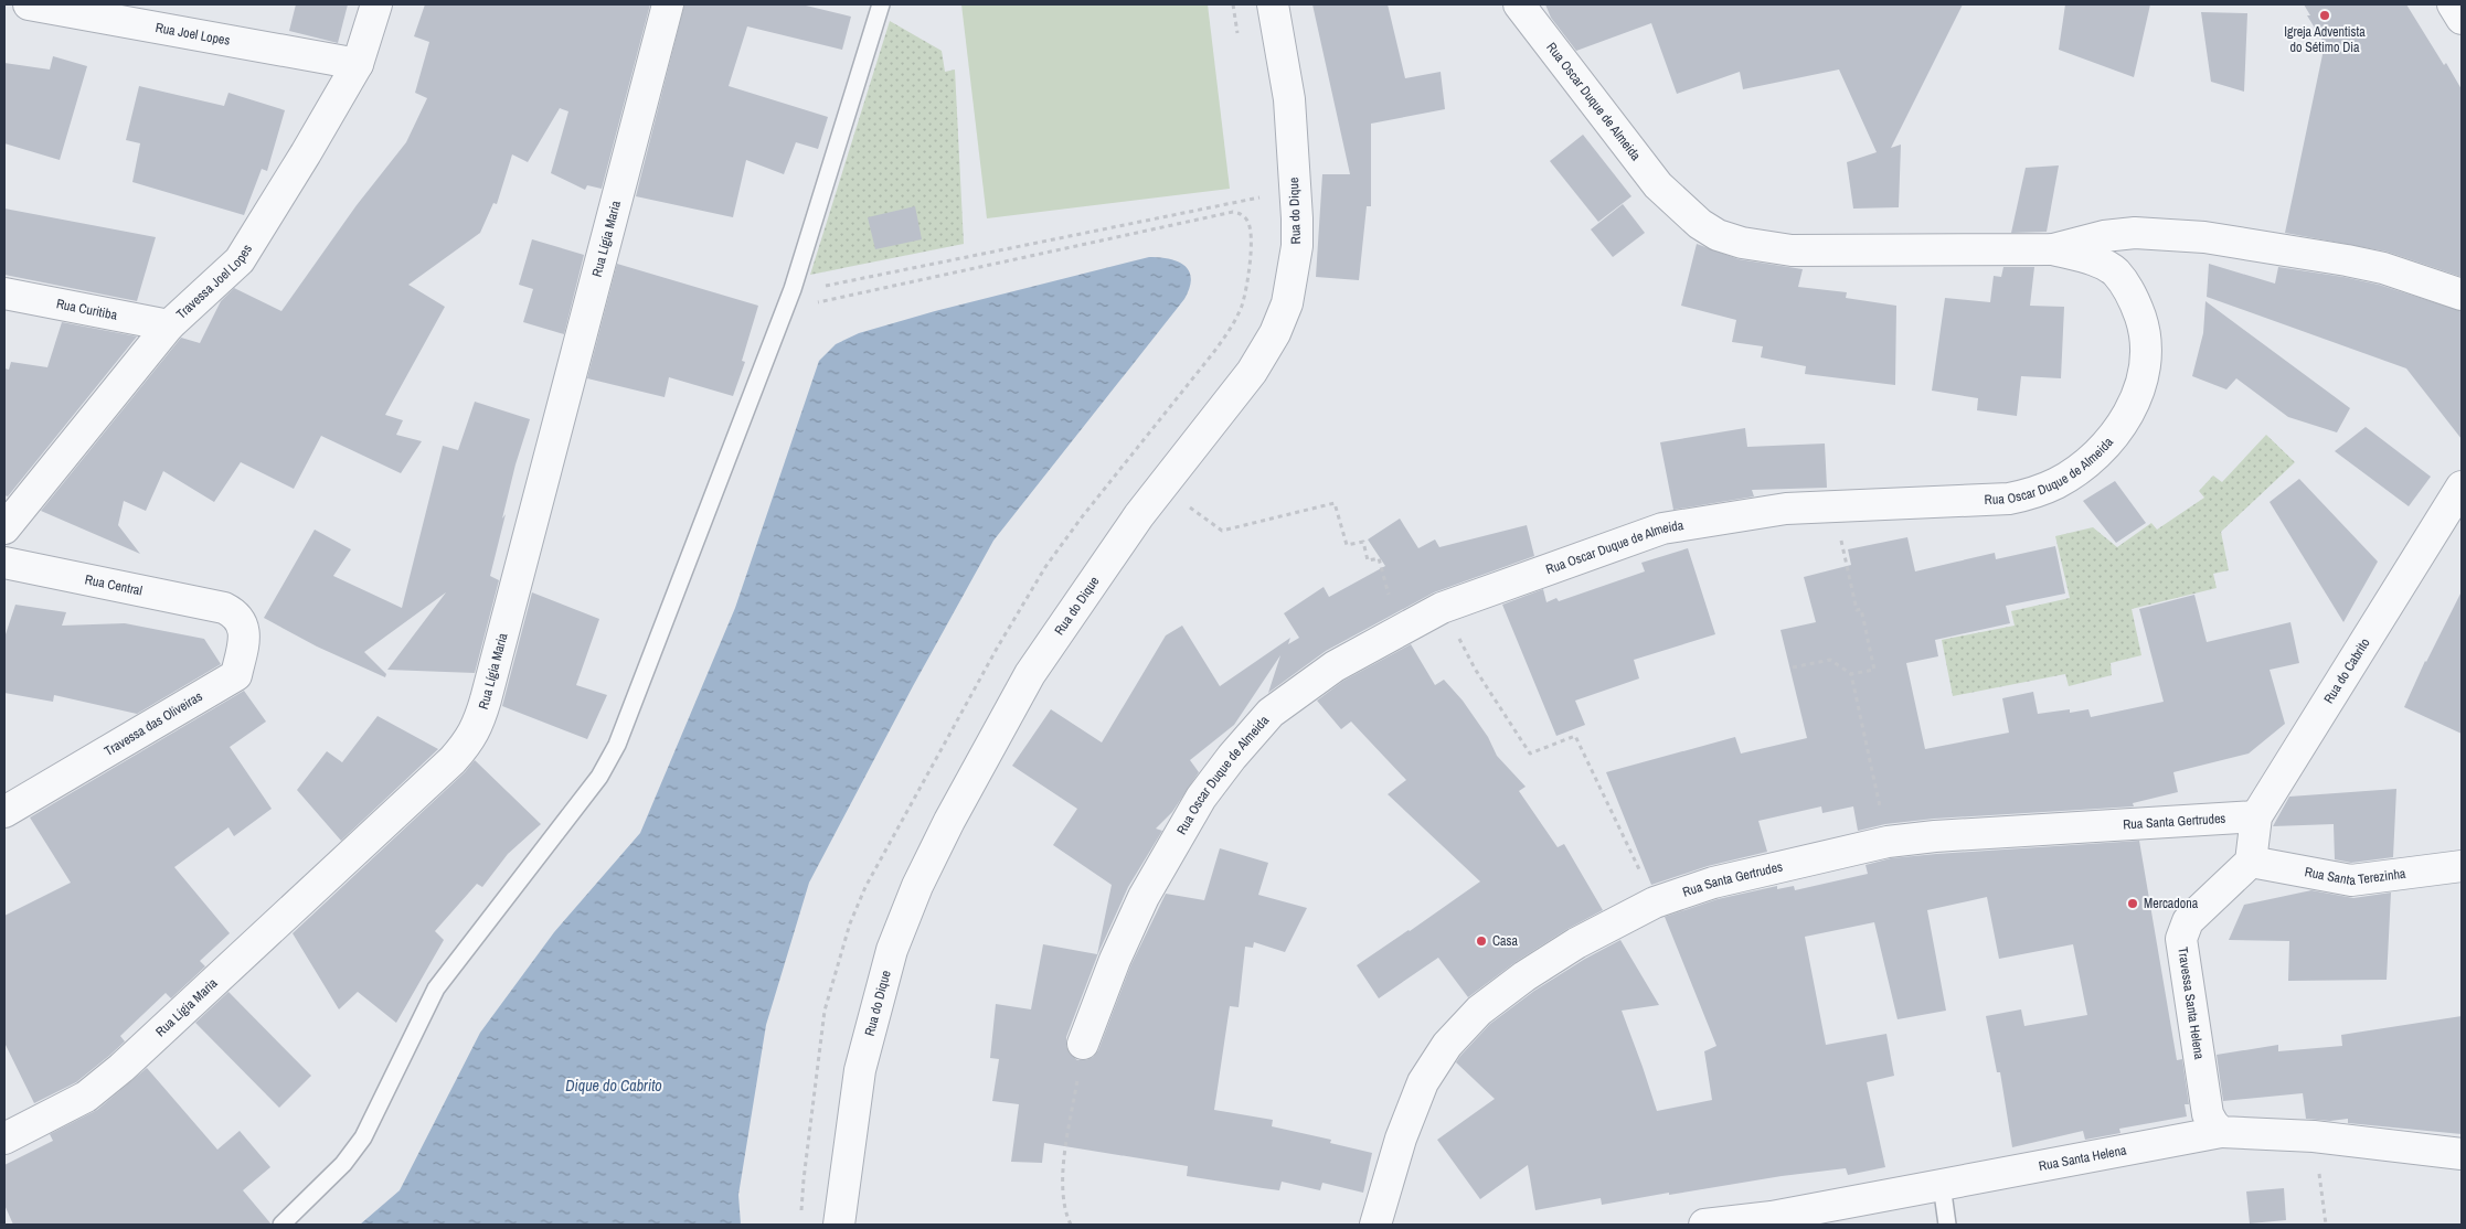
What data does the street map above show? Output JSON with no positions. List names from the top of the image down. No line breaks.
{"streets":{"street":["Rua Joel Lopes","Rua Oscar Duque de Almeida","Rua do Dique","Rua Lígia Maria","Travessa Joel Lopes","Rua Curitiba","Rua Central","Rua do Cabrito","Travessa das Oliveiras","Rua Santa Gertrudes","Rua Santa Terezinha","Travessa Santa Helena","Rua Santa Helena"]},"crossings":[["Rua Joel Lopes","Travessa Joel Lopes"],["Travessa Joel Lopes","Rua Curitiba"],["Rua Central","Travessa das Oliveiras"],["Rua do Cabrito","Rua Santa Gertrudes"],["Rua do Cabrito","Rua Santa Terezinha"],["Rua do Cabrito","Travessa Santa Helena"],["Rua Santa Terezinha","Travessa Santa Helena"],["Travessa Santa Helena","Rua Santa Helena"]],"water":["Dique do Cabrito"],"places":["Igreja Adventista do Sétimo Dia","Mercadona","Casa"]}
